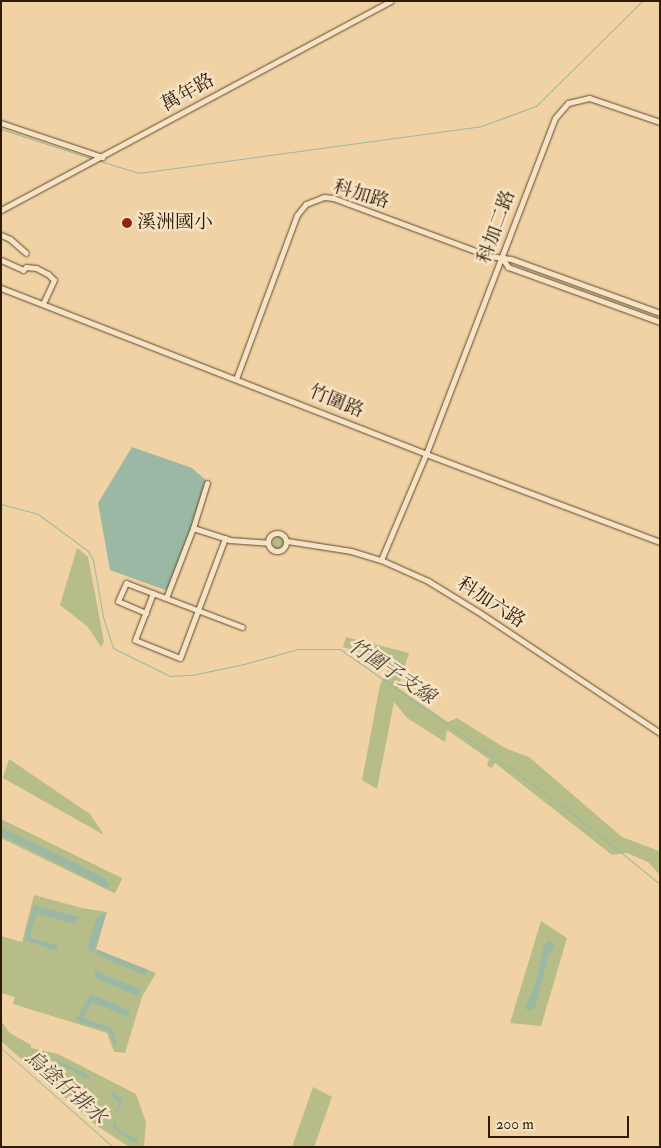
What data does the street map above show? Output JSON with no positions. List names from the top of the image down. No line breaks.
{"streets":{"street":["萬年路","科加路","科加二路","竹圍路","科加六路"]},"crossings":[["科加路","科加二路"],["科加路","竹圍路"],["科加二路","竹圍路"],["科加二路","科加六路"]],"water":["竹圍子支線","烏塗仔排水"],"places":["溪洲國小"],"scale_bar":"200 m"}
